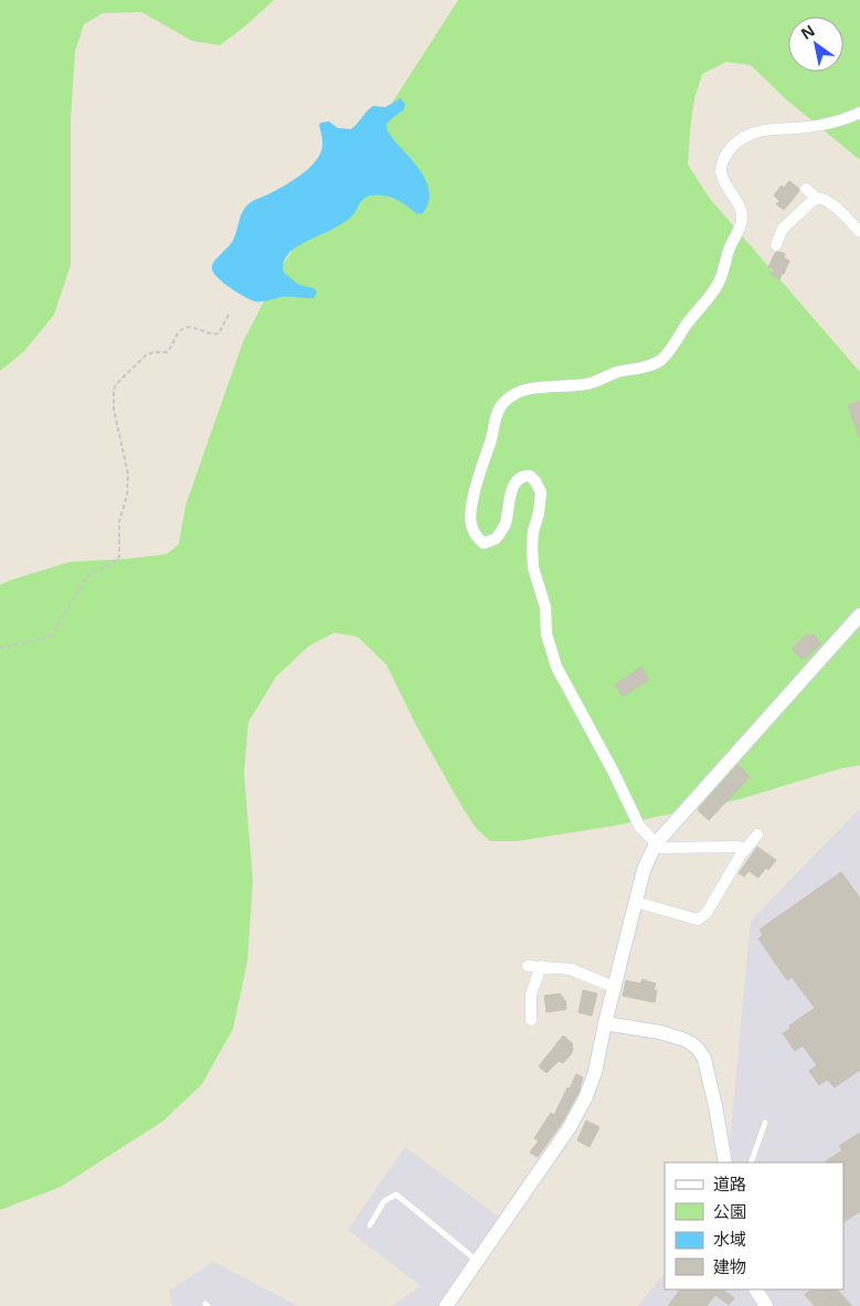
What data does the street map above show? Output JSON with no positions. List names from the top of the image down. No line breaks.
{"legend":["道路","公園","水域","建物"],"north":"top left"}
